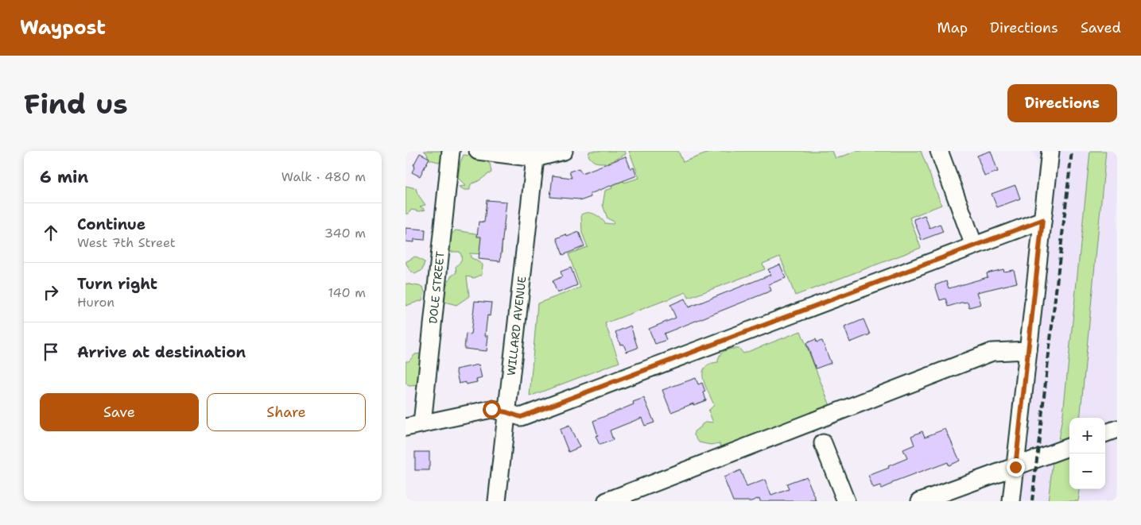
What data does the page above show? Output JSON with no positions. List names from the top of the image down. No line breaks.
{"streets":{"street":["DOLE STREET","WILLARD AVENUE"]},"page":{"header":"Waypost","nav":["Map","Directions","Saved"],"buttons":["Directions",["Save","Share"]],"title":"Find us","heading":["6 min","Walk · 480 m"],"list":[["Continue","West 7th Street","340 m"],["Turn right","Huron","140 m"],"Arrive at destination"],"map_buttons":["+","−"]}}
